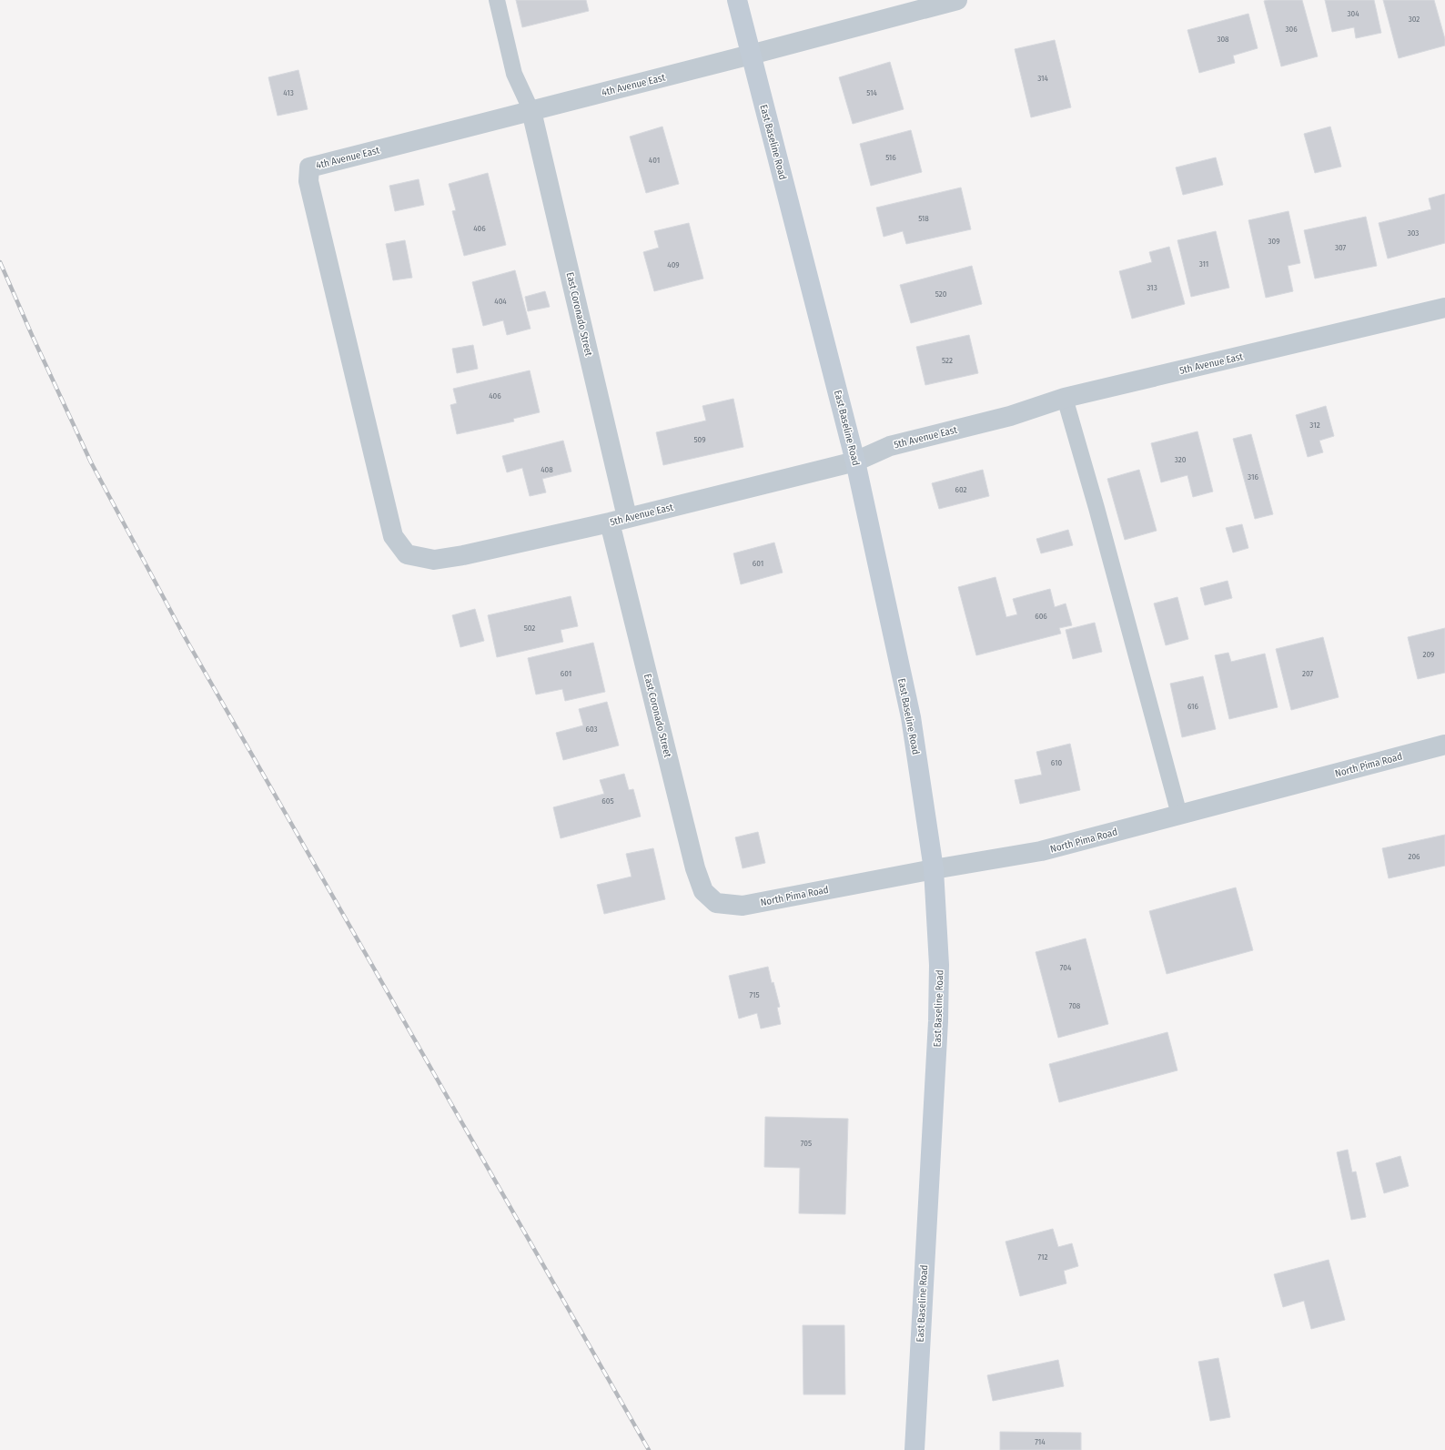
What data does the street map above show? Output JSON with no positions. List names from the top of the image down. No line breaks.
{"streets":{"main road":["East Baseline Road"],"street":["4th Avenue East","East Coronado Street","5th Avenue East","North Pima Road"]},"crossings":[["4th Avenue East","East Baseline Road"],["4th Avenue East","East Coronado Street"],["4th Avenue East","5th Avenue East"],["East Baseline Road","5th Avenue East"],["East Baseline Road","North Pima Road"],["East Coronado Street","5th Avenue East"],["East Coronado Street","North Pima Road"]],"house_numbers":["304","302","306","308","314","413","514","516","401","518","406","303","309","307","311","409","313","520","404","522","406","312","509","320","408","316","602","601","606","502","209","601","207","616","603","610","605","206","704","715","708","705","712","714"]}
